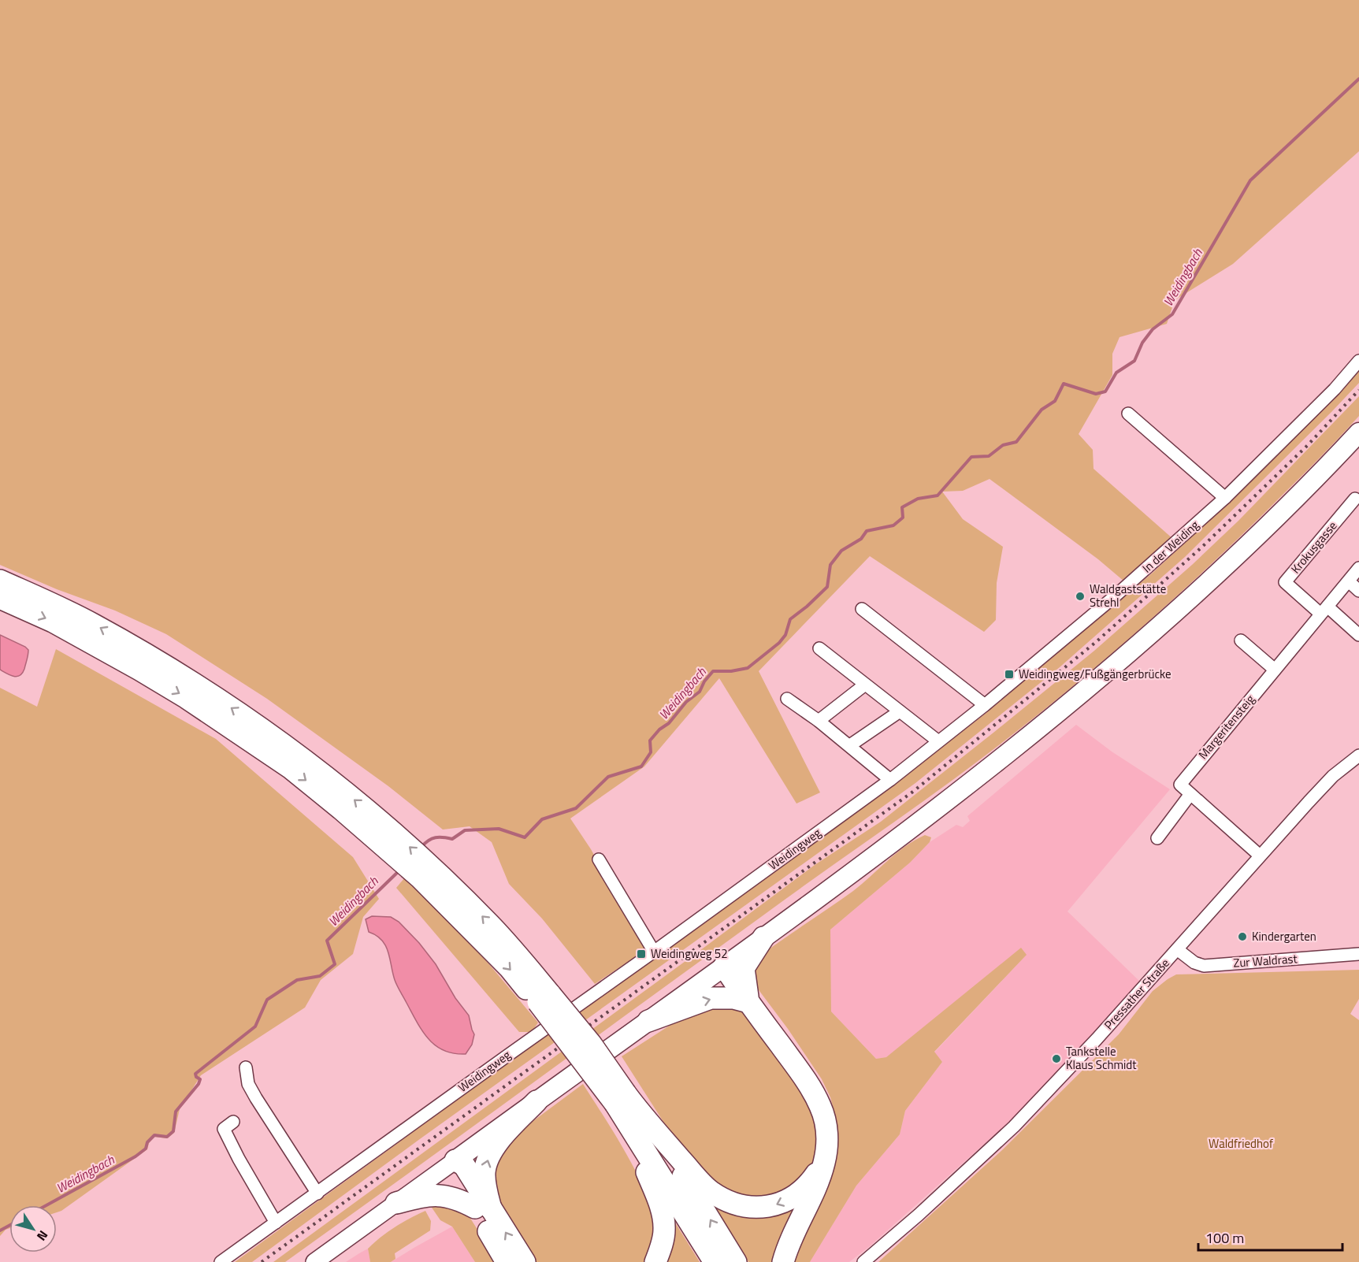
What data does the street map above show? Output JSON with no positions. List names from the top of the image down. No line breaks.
{"streets":{"street":["In der Weiding","Krokusgasse","Margeritensteig","Weidingweg","Zur Waldrast","Pressather Straße"]},"crossings":[["In der Weiding","Weidingweg"],["Krokusgasse","Margeritensteig"],["Zur Waldrast","Pressather Straße"]],"water":["Weidingbach"],"parks":["Waldfriedhof"],"places":{"other":["Waldgaststätte Strehl","Kindergarten","Tankstelle Klaus Schmidt"],"transit":["Weidingweg/Fußgängerbrücke","Weidingweg 52"]},"scale_bar":"100 m","north":"bottom right"}
